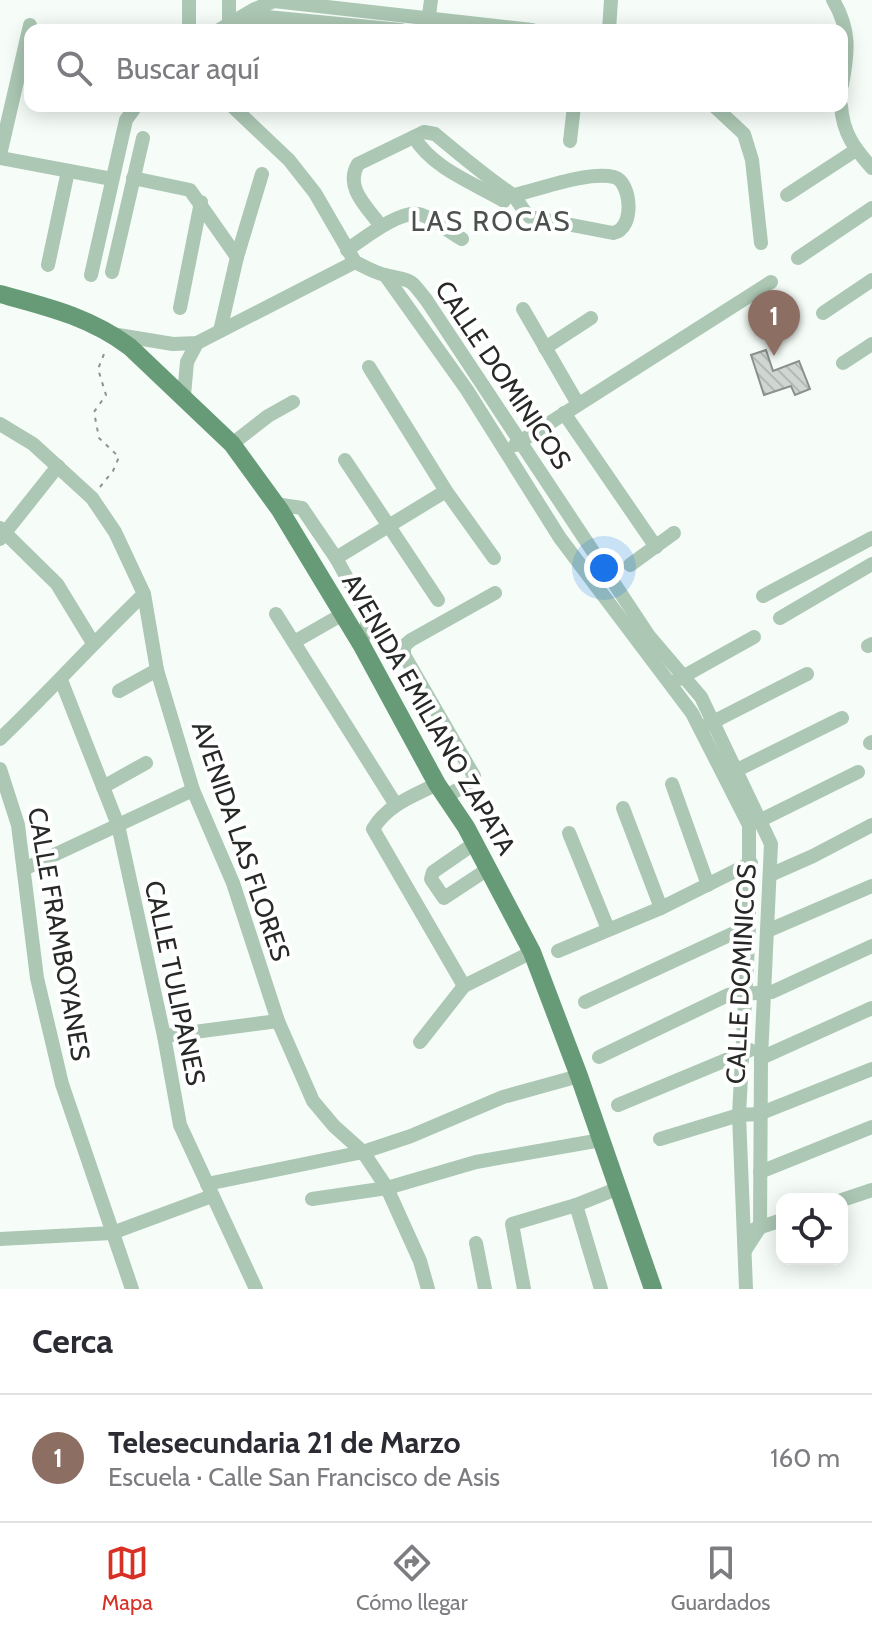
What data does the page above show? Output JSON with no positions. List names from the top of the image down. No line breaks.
{"streets":{"main road":["AVENIDA EMILIANO ZAPATA"],"street":["CALLE DOMINICOS","AVENIDA LAS FLORES","CALLE FRAMBOYANES","CALLE TULIPANES"]},"districts":["LAS ROCAS"],"page":{"search":"Buscar aquí","pins":"1","heading":"Cerca","list":[{"mark":"1","name":"Telesecundaria 21 de Marzo","note":"Escuela · Calle San Francisco de Asis","value":"160 m"}],"nav":["Mapa","Cómo llegar","Guardados"]}}
